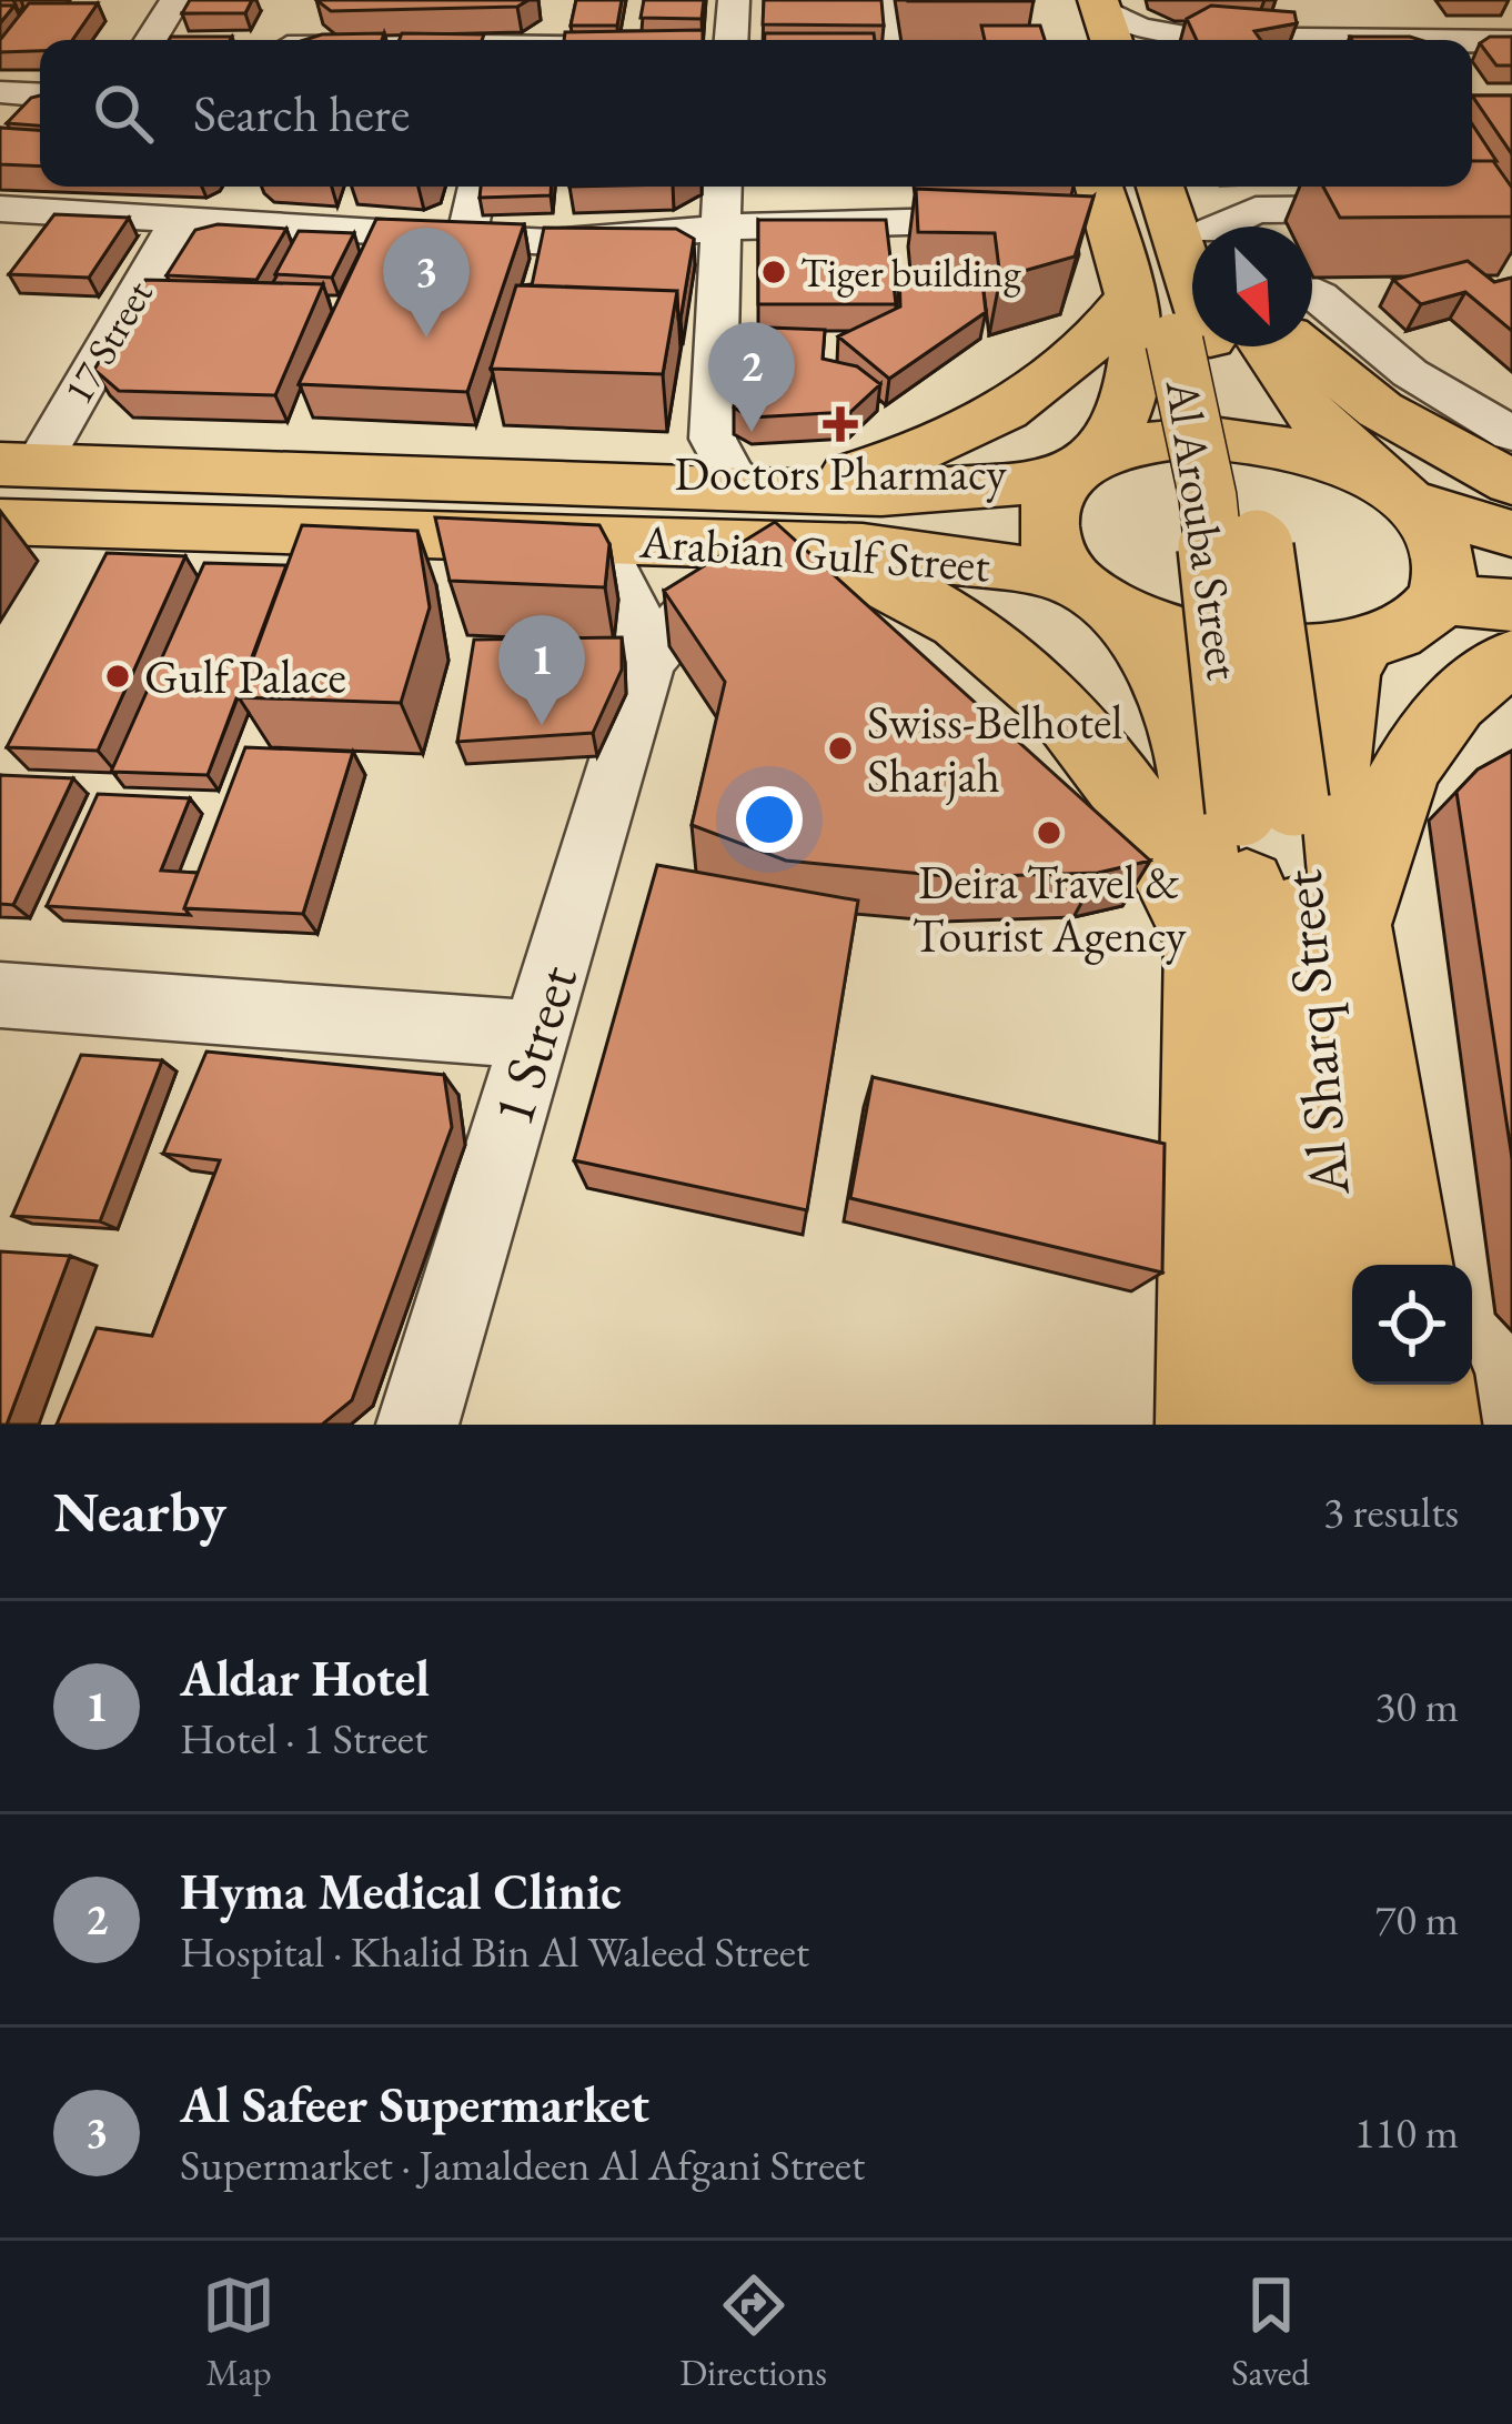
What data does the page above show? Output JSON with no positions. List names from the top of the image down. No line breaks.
{"streets":{"main road":["Al Arouba Street","Arabian Gulf Street","Al Sharq Street"],"street":["17 Street","1 Street"]},"crossings":[["17 Street","Arabian Gulf Street"],["Al Arouba Street","Al Sharq Street"],["Arabian Gulf Street","1 Street"]],"places":{"other":["Tiger building","Gulf Palace","Swiss-Belhotel Sharjah","Deira Travel & Tourist Agency"],"health":["Doctors Pharmacy"]},"north":"bottom right","page":{"search":"Search here","pins":["3","2","1"],"heading":["Nearby","3 results"],"list":[{"mark":"1","name":"Aldar Hotel","note":"Hotel · 1 Street","value":"30 m"},{"mark":"2","name":"Hyma Medical Clinic","note":"Hospital · Khalid Bin Al Waleed Street","value":"70 m"},{"mark":"3","name":"Al Safeer Supermarket","note":"Supermarket · Jamaldeen Al Afgani Street","value":"110 m"}],"nav":["Map","Directions","Saved"]}}
